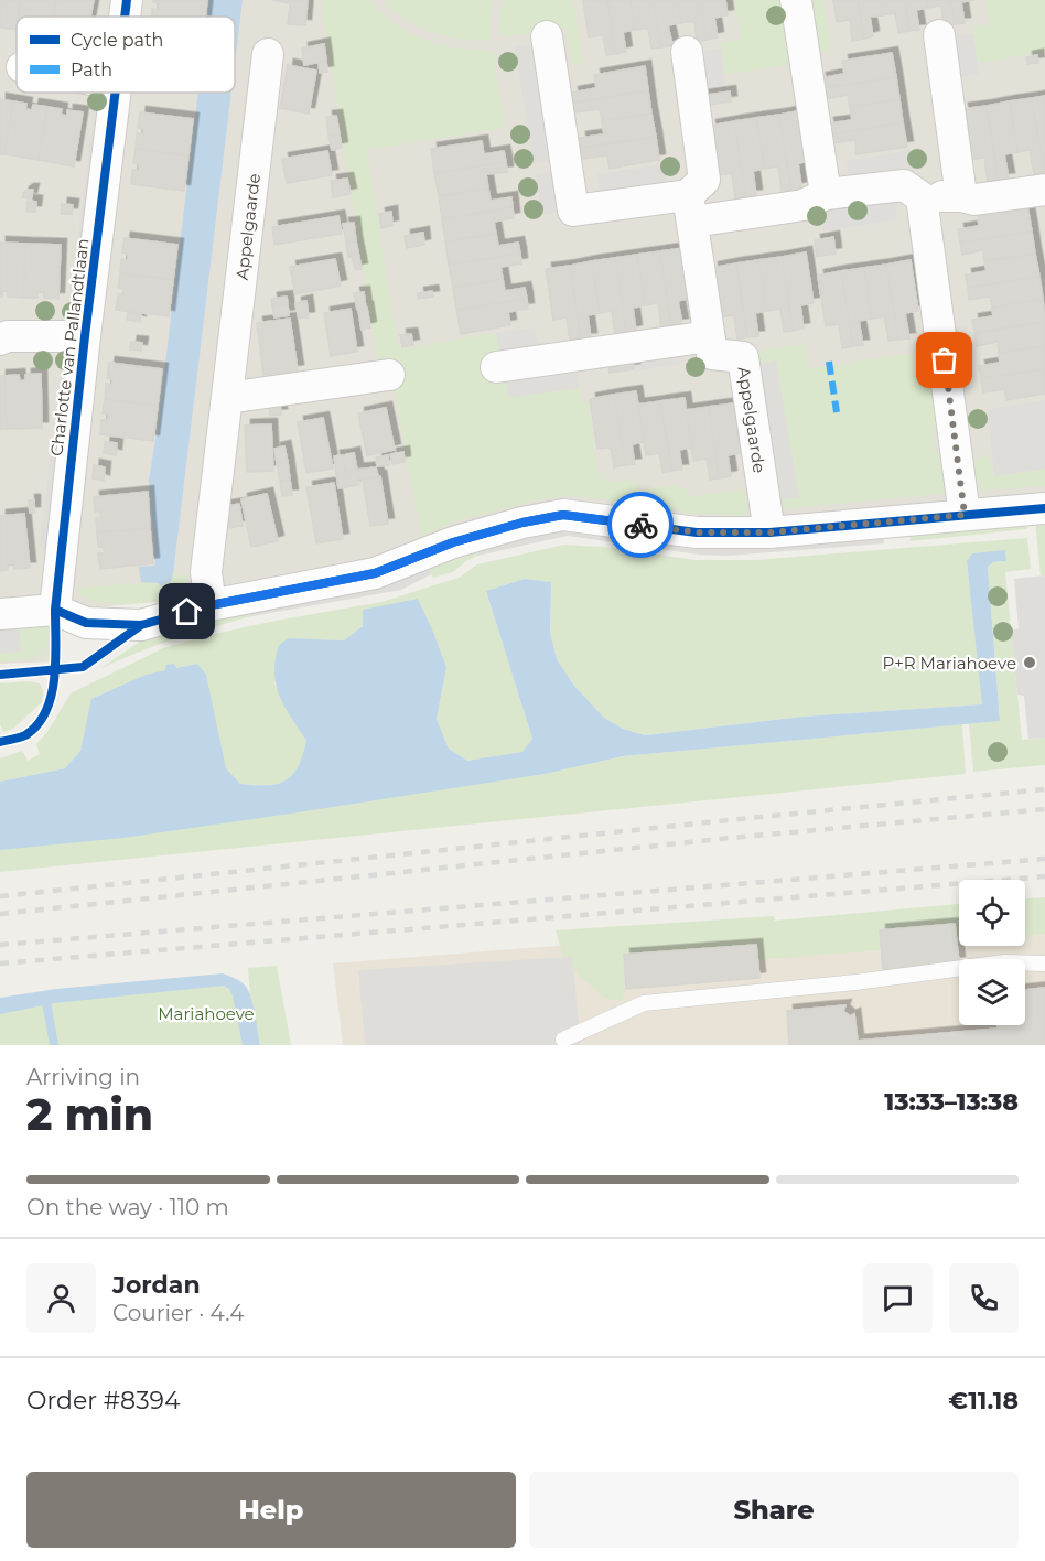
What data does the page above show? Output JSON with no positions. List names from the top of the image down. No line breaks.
{"streets":{"street":["Appelgaarde","Charlotte van Pallandtlaan"]},"parks":["Mariahoeve"],"places":["P+R Mariahoeve"],"legend":["Cycle path","Path"],"page":{"heading":["2 min","Arriving in","13:33–13:38"],"panel":["Jordan","Courier · 4.4","Order #8394","€11.18"],"bar":"On the way · 110 m","buttons":["Help","Share"]}}
